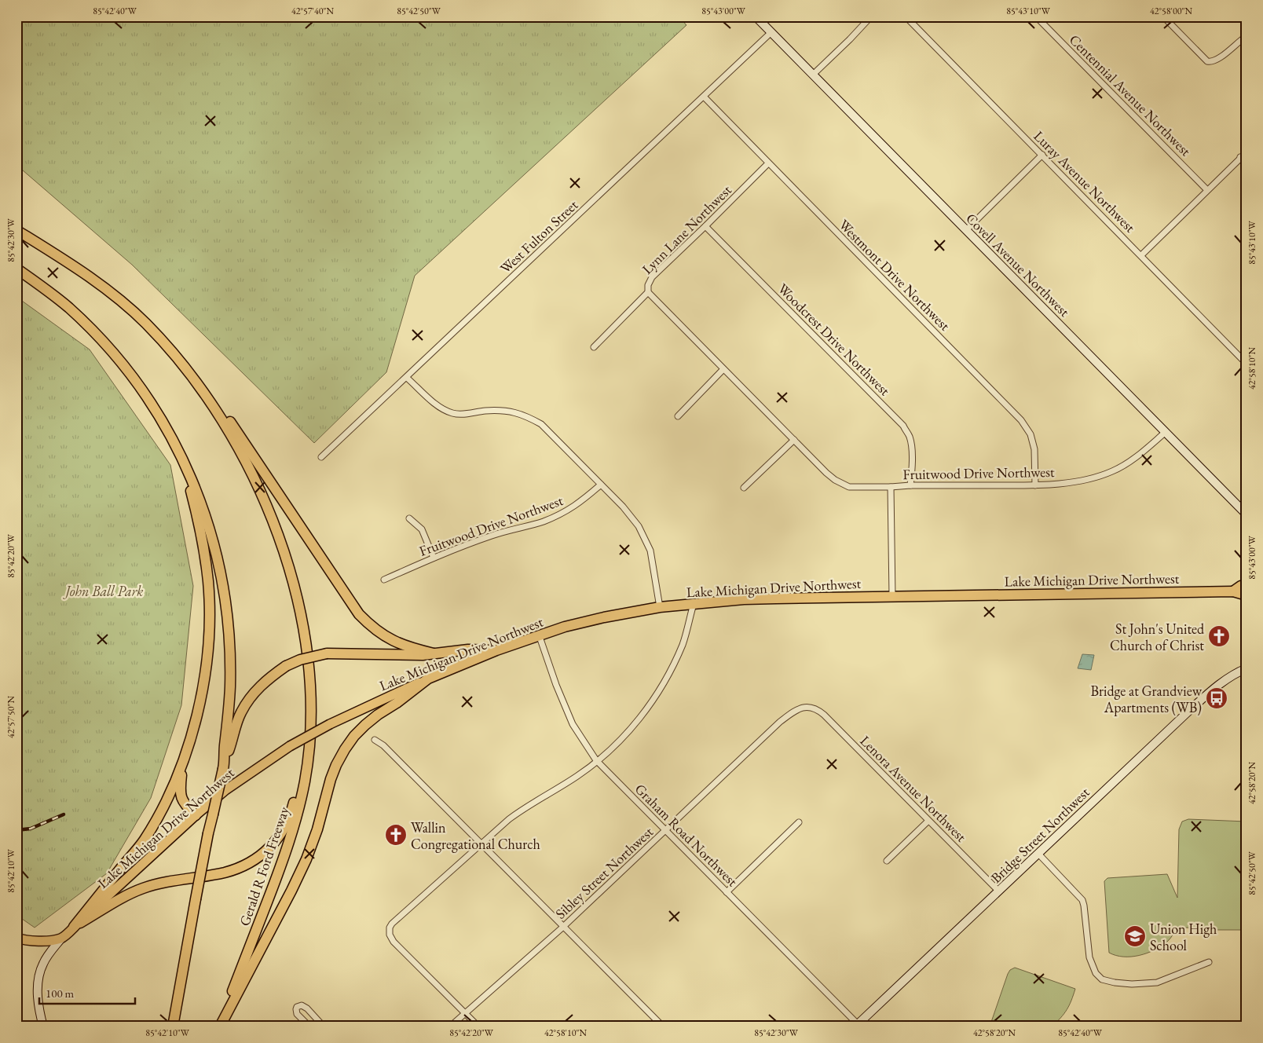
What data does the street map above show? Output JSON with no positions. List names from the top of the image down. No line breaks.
{"streets":{"highway":["Lake Michigan Drive Northwest","Gerald R Ford Freeway"],"street":["Centennial Avenue Northwest","Luray Avenue Northwest","Lynn Lane Northwest","West Fulton Street","Covell Avenue Northwest","Westmont Drive Northwest","Woodcrest Drive Northwest","Fruitwood Drive Northwest","Lenora Avenue Northwest","Graham Road Northwest","Bridge Street Northwest","Sibley Street Northwest"]},"crossings":[["Lynn Lane Northwest","Westmont Drive Northwest"],["Lynn Lane Northwest","Woodcrest Drive Northwest"],["West Fulton Street","Covell Avenue Northwest"],["West Fulton Street","Westmont Drive Northwest"],["Covell Avenue Northwest","Fruitwood Drive Northwest"],["Westmont Drive Northwest","Fruitwood Drive Northwest"],["Woodcrest Drive Northwest","Fruitwood Drive Northwest"],["Lake Michigan Drive Northwest","Graham Road Northwest"],["Lenora Avenue Northwest","Bridge Street Northwest"],["Lenora Avenue Northwest","Sibley Street Northwest"],["Graham Road Northwest","Bridge Street Northwest"],["Graham Road Northwest","Sibley Street Northwest"]],"parks":["John Ball Park"],"places":{"church":["St John's United Church of Christ","Wallin Congregational Church"],"bus stop":["Bridge at Grandview Apartments (WB)"],"school or university":["Union High School"]},"scale_bar":"100 m","coordinates":["85°42'40\"W","42°57'40\"N","85°42'50\"W","85°43'00\"W","85°43'10\"W","42°58'00\"N","85°42'30\"W","42°58'10\"N","85°42'20\"W","42°57'50\"N","42°58'20\"N","85°42'10\"W"]}
